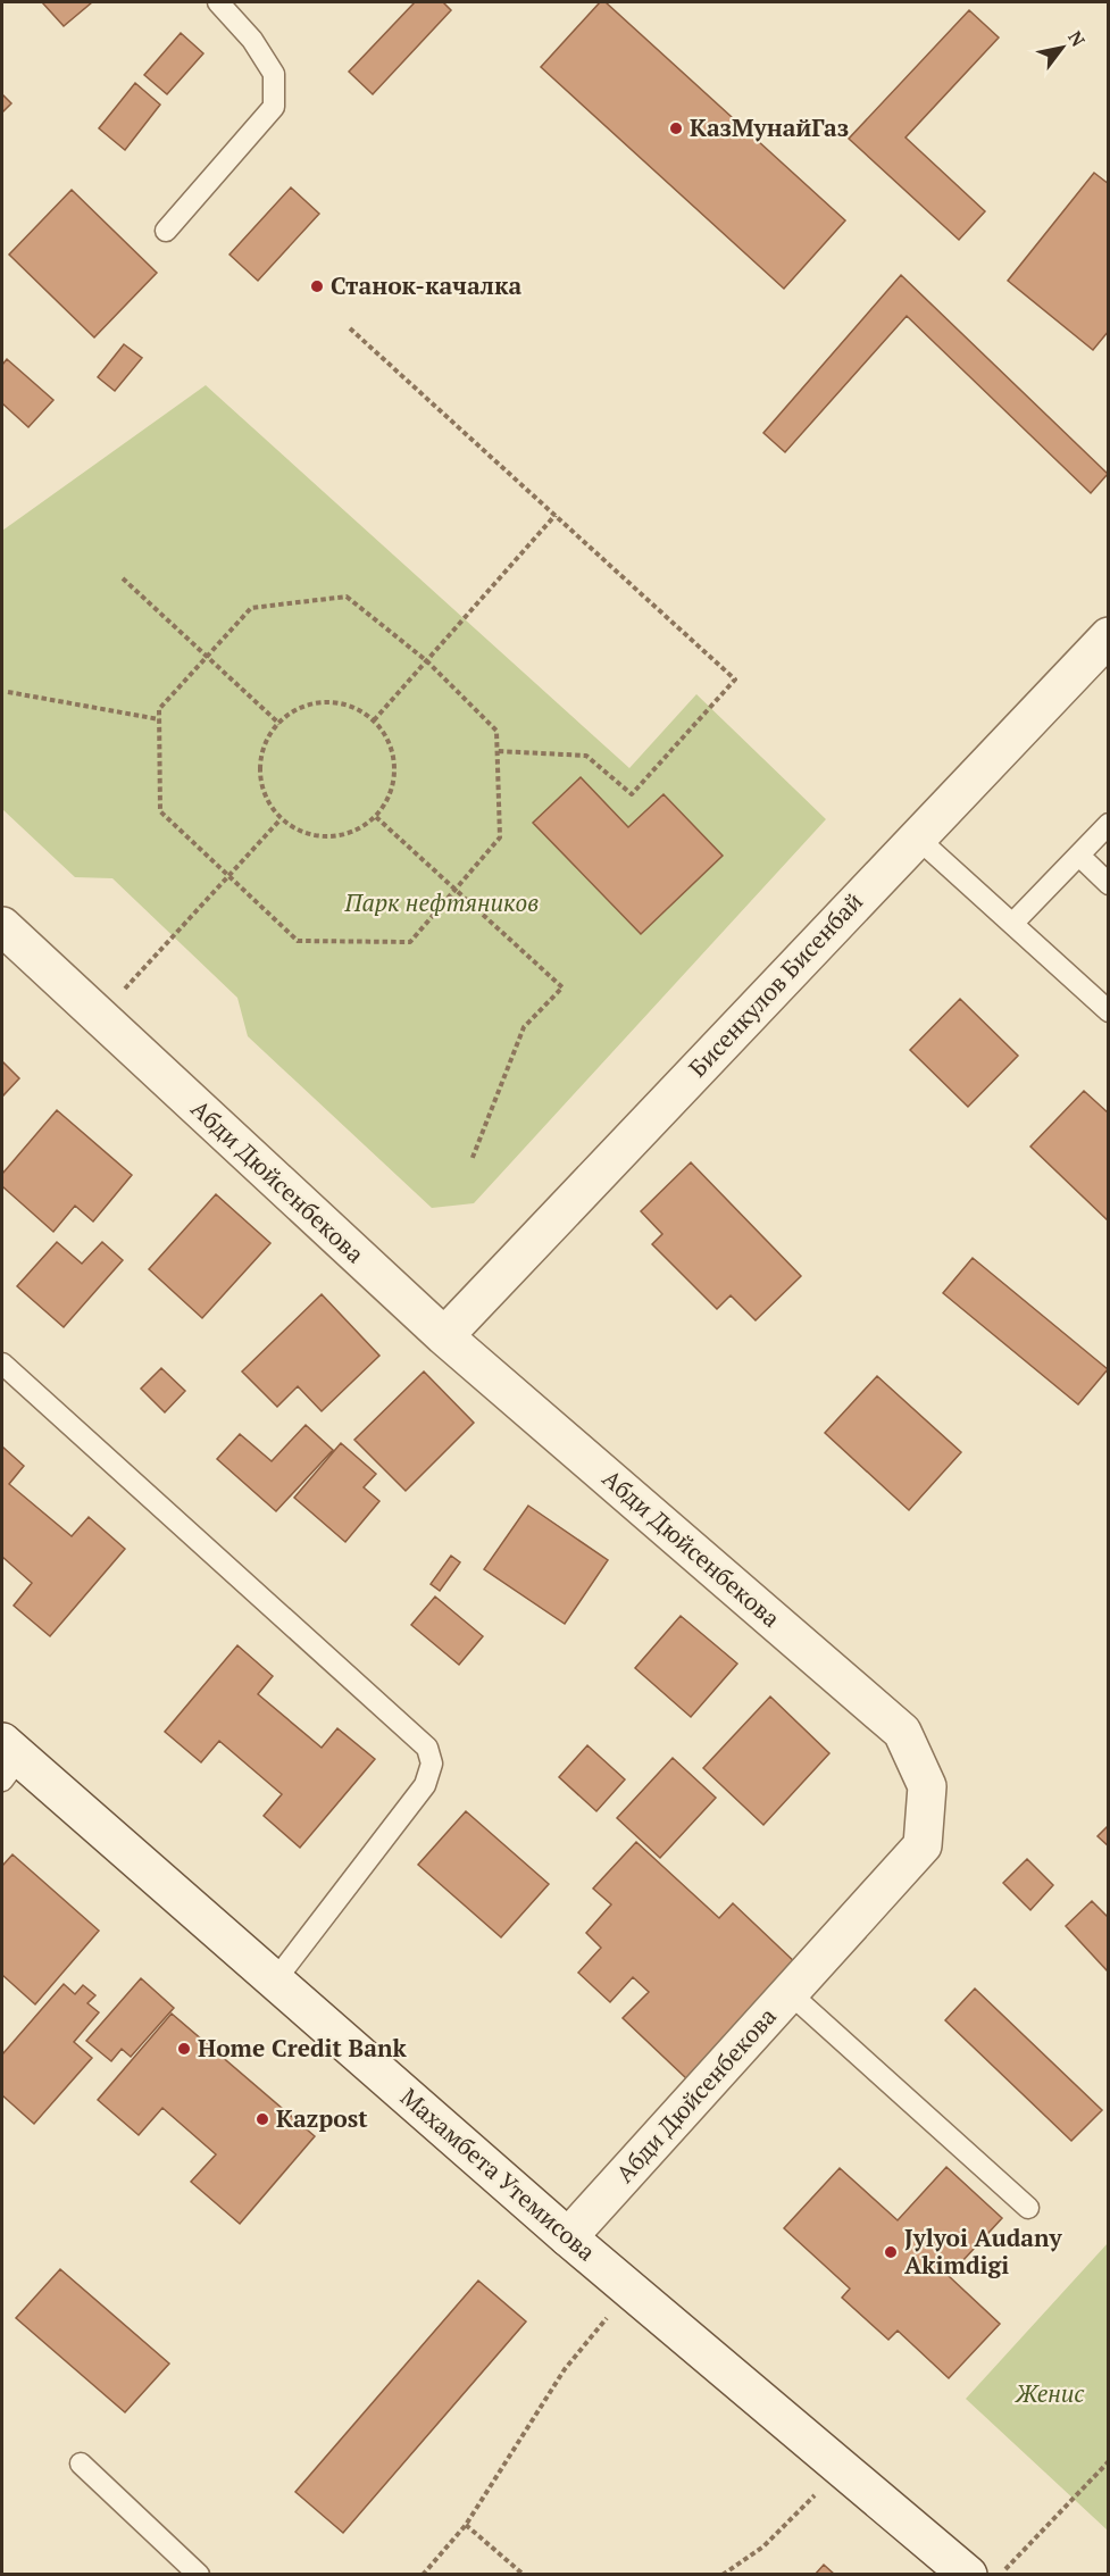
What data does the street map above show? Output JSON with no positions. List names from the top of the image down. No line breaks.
{"streets":{"street":["Бисенкулов Бисенбай","Абди Дюйсенбекова","Махамбета Утемисова"]},"crossings":[["Бисенкулов Бисенбай","Абди Дюйсенбекова"],["Абди Дюйсенбекова","Махамбета Утемисова"]],"parks":["Парк нефтяников","Женис"],"places":["КазМунайГаз","Станок-качалка","Home Credit Bank","Kazpost","Jylyoi Audany Akimdigi"],"north":"top right"}
